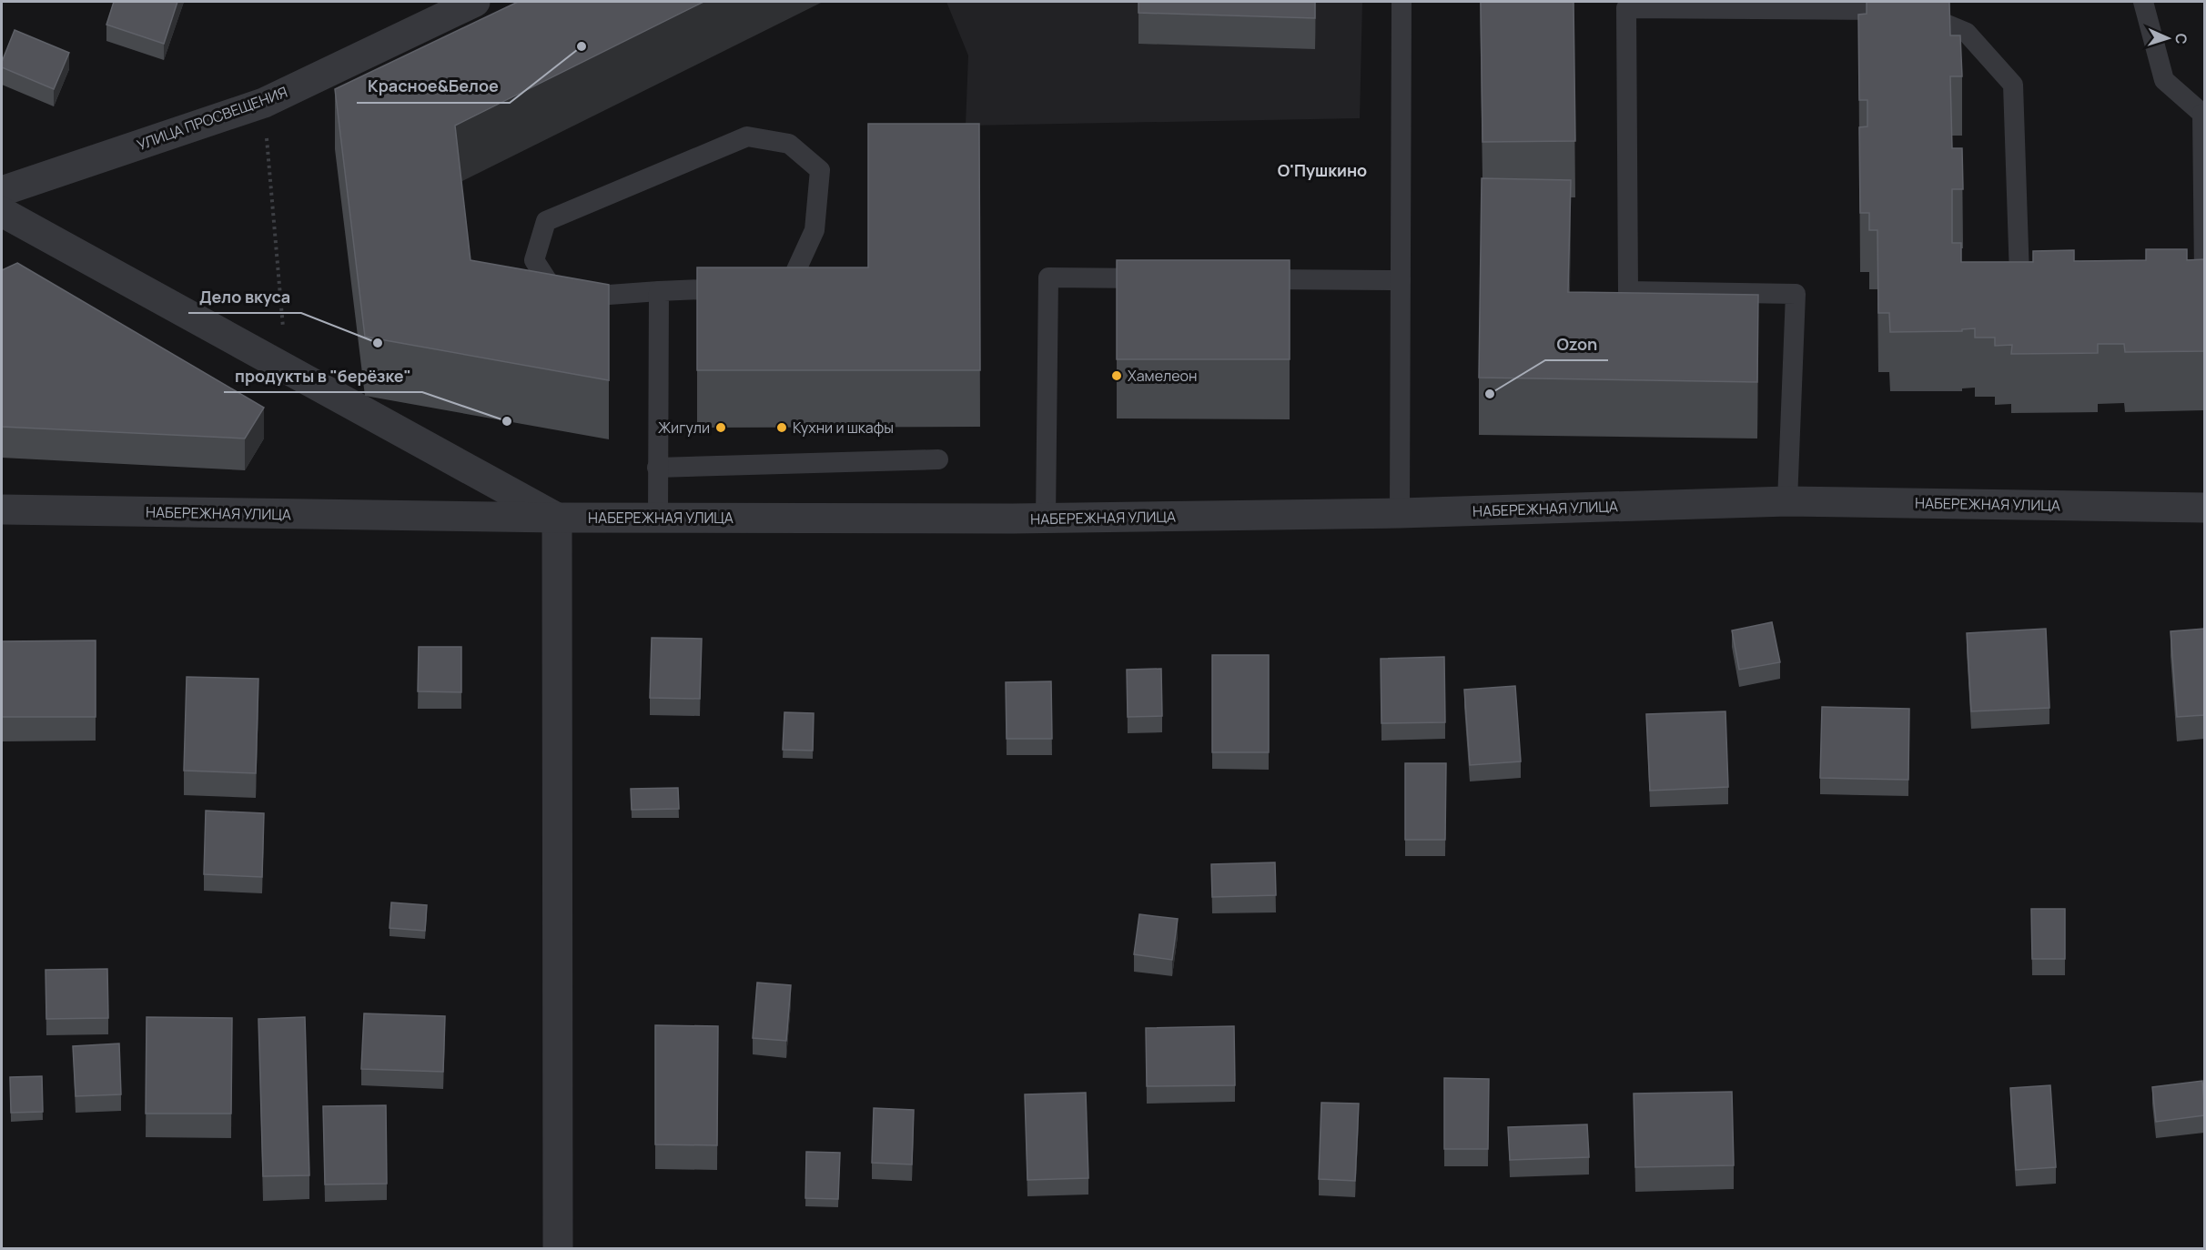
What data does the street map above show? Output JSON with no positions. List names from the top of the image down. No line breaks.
{"streets":{"street":["УЛИЦА ПРОСВЕЩЕНИЯ","НАБЕРЕЖНАЯ УЛИЦА"]},"districts":["О'Пушкино"],"places":["Красное&Белое","Дело вкуса","Хамелеон","Ozon","продукты в \"берёзке\"","Жигули","Кухни и шкафы"],"north":"right"}
